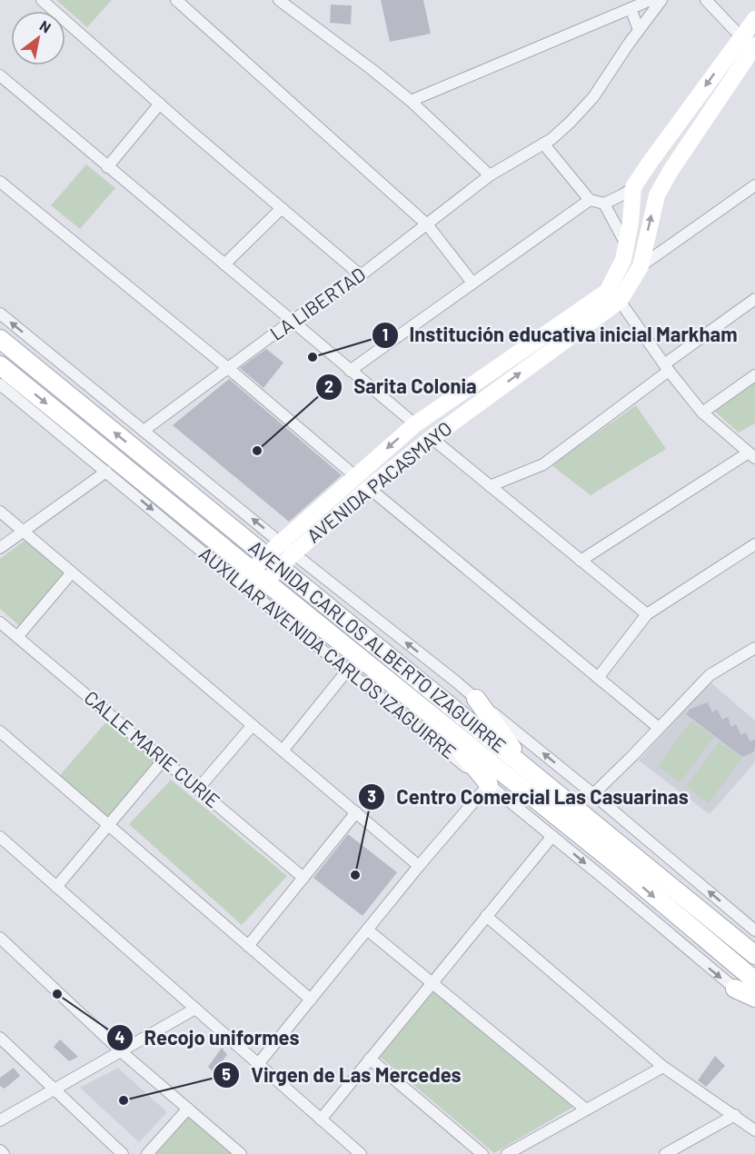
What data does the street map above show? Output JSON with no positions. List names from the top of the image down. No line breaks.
{"streets":{"main road":["AVENIDA PACASMAYO","AVENIDA CARLOS ALBERTO IZAGUIRRE"],"street":["LA LIBERTAD","AUXILIAR AVENIDA CARLOS IZAGUIRRE","CALLE MARIE CURIE"]},"crossings":[["AVENIDA PACASMAYO","AVENIDA CARLOS ALBERTO IZAGUIRRE"],["AVENIDA PACASMAYO","AUXILIAR AVENIDA CARLOS IZAGUIRRE"],["AVENIDA CARLOS ALBERTO IZAGUIRRE","AUXILIAR AVENIDA CARLOS IZAGUIRRE"]],"places":["Institución educativa inicial Markham","Sarita Colonia","Centro Comercial Las Casuarinas","Recojo uniformes","Virgen de Las Mercedes"],"north":"top right"}
